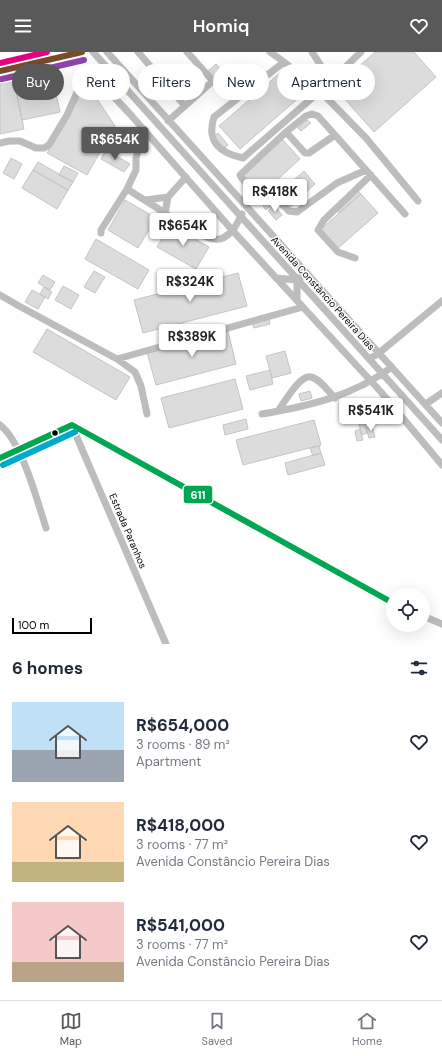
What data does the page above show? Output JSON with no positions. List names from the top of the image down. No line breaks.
{"streets":{"street":["Avenida Constâncio Pereira Dias","Estrada Paranhos"]},"lines":["transit line 611"],"scale_bar":"100 m","page":{"header":"Homiq","chip":["Buy","Rent","Filters","New","Apartment"],"price":["R$654K","R$418K","R$654K","R$324K","R$389K","R$541K"],"scale":"100 m","heading":"6 homes","list":[{"name":"R$654,000","note":"3 rooms · 89 m² · Apartment"},{"name":"R$418,000","note":"3 rooms · 77 m² · Avenida Constâncio Pereira Dias"},{"name":"R$541,000","note":"3 rooms · 77 m² · Avenida Constâncio Pereira Dias"}],"tabs":["Map","Saved","Home"]}}
